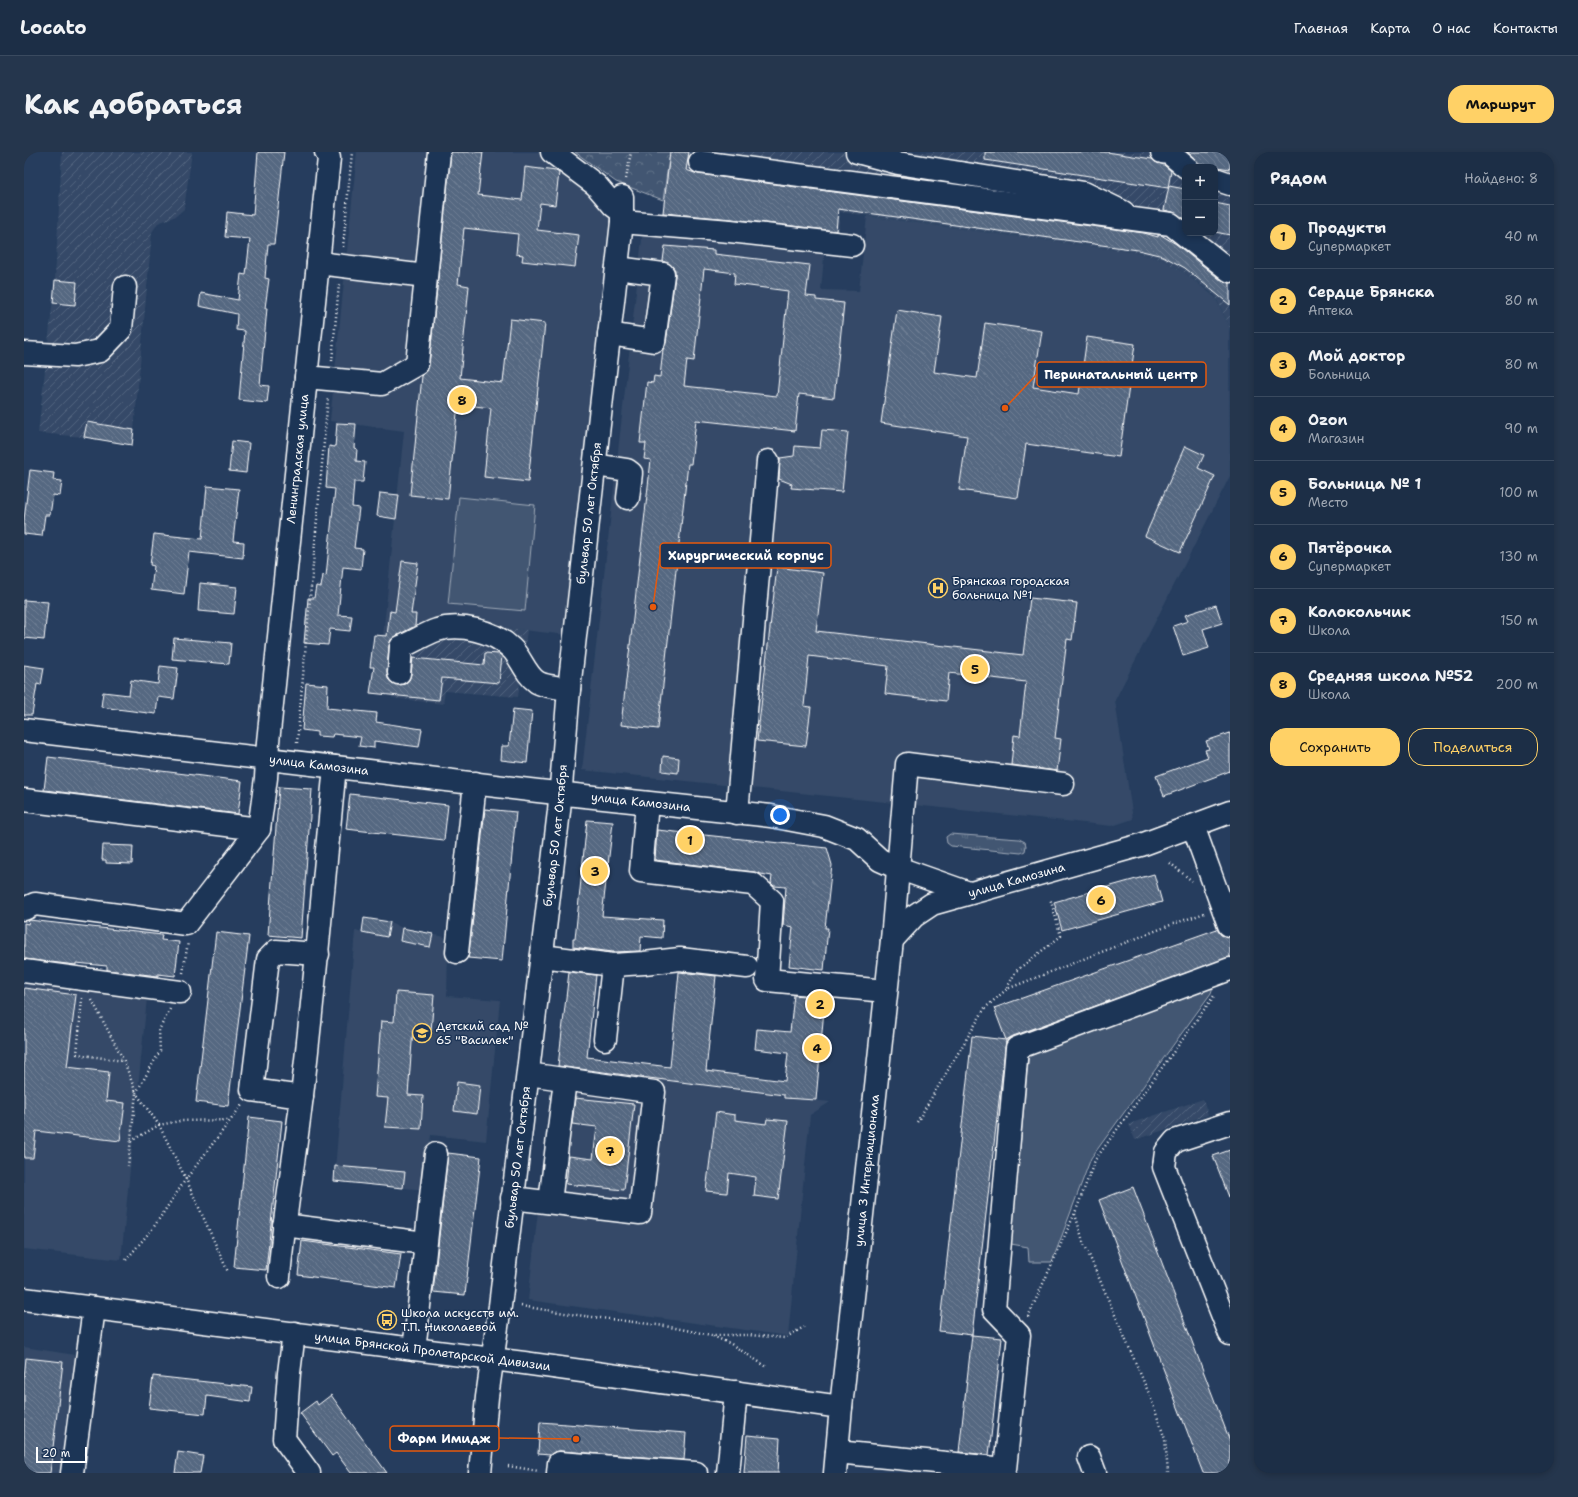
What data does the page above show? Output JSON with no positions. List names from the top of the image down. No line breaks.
{"streets":{"street":["Ленинградская улица","бульвар 50 лет Октября","улица Камозина","улица 3 Интернационала","улица Брянской Пролетарской Дивизии"]},"crossings":[["Ленинградская улица","улица Камозина"],["бульвар 50 лет Октября","улица Камозина"],["бульвар 50 лет Октября","улица Брянской Пролетарской Дивизии"],["улица Камозина","улица 3 Интернационала"],["улица 3 Интернационала","улица Брянской Пролетарской Дивизии"]],"places":{"other":["Перинатальный центр","Хирургический корпус","Фарм Имидж"],"hospital":["Брянская городская больница №1"],"school or university":["Детский сад № 65 \"Василек\""],"bus stop":["Школа искусств им. Т.П. Николаевой"]},"scale_bar":"20 m","page":{"header":"Locato","nav":["Главная","Карта","О нас","Контакты"],"title":"Как добраться","buttons":["Маршрут",["Сохранить","Поделиться"]],"heading":["Рядом","Найдено: 8"],"map_buttons":["+","−"],"list":[{"mark":"1","name":"Продукты","note":"Супермаркет","value":"40 m"},{"mark":"2","name":"Сердце Брянска","note":"Аптека","value":"80 m"},{"mark":"3","name":"Мой доктор","note":"Больница","value":"80 m"},{"mark":"4","name":"Ozon","note":"Магазин","value":"90 m"},{"mark":"5","name":"Больница № 1","note":"Место","value":"100 m"},{"mark":"6","name":"Пятёрочка","note":"Супермаркет","value":"130 m"},{"mark":"7","name":"Колокольчик","note":"Школа","value":"150 m"},{"mark":"8","name":"Средняя школа №52","note":"Школа","value":"200 m"}],"pins":["8","5","1","3","6","2","4","7"],"scale":"20 m"}}
